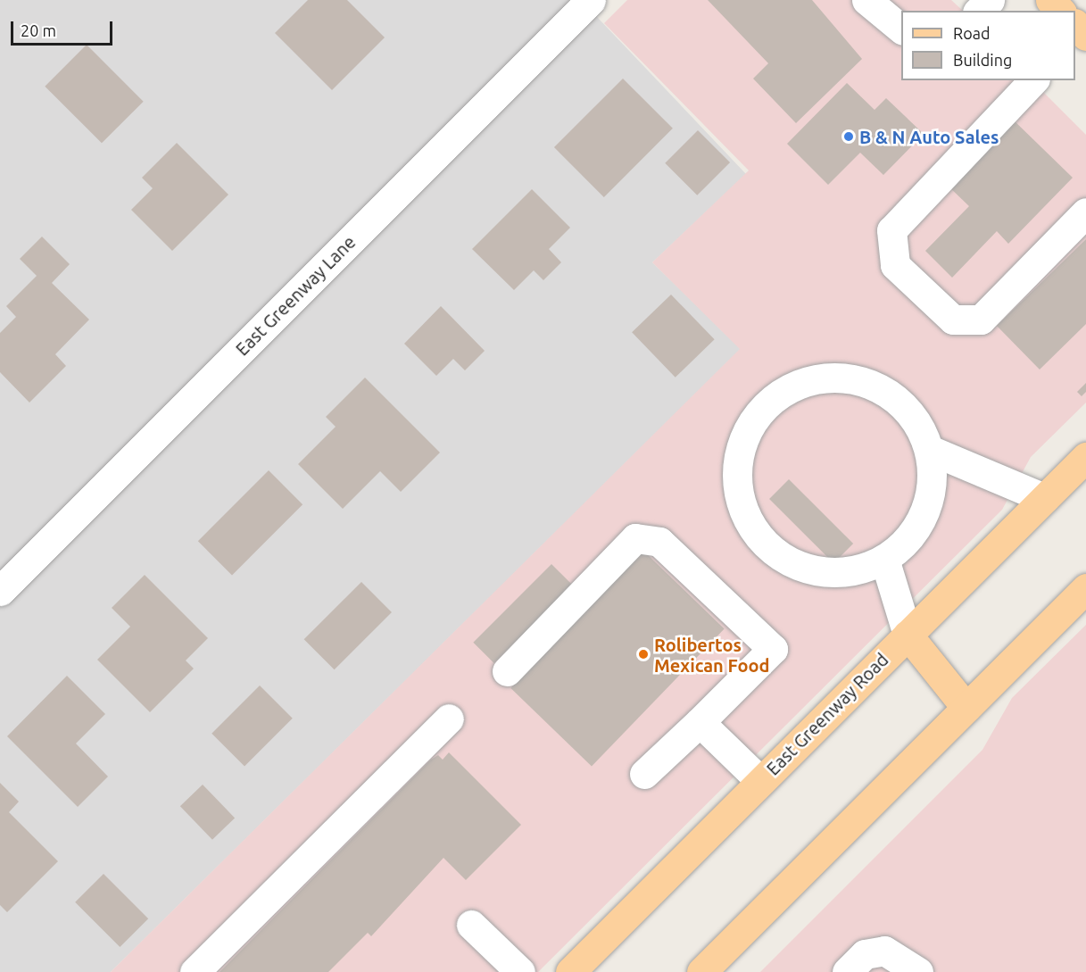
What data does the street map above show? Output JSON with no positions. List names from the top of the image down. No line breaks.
{"streets":{"main road":["East Greenway Road"],"street":["East Greenway Lane"]},"places":["B & N Auto Sales","Rolibertos Mexican Food"],"legend":["Road","Building"],"scale_bar":"20 m"}
